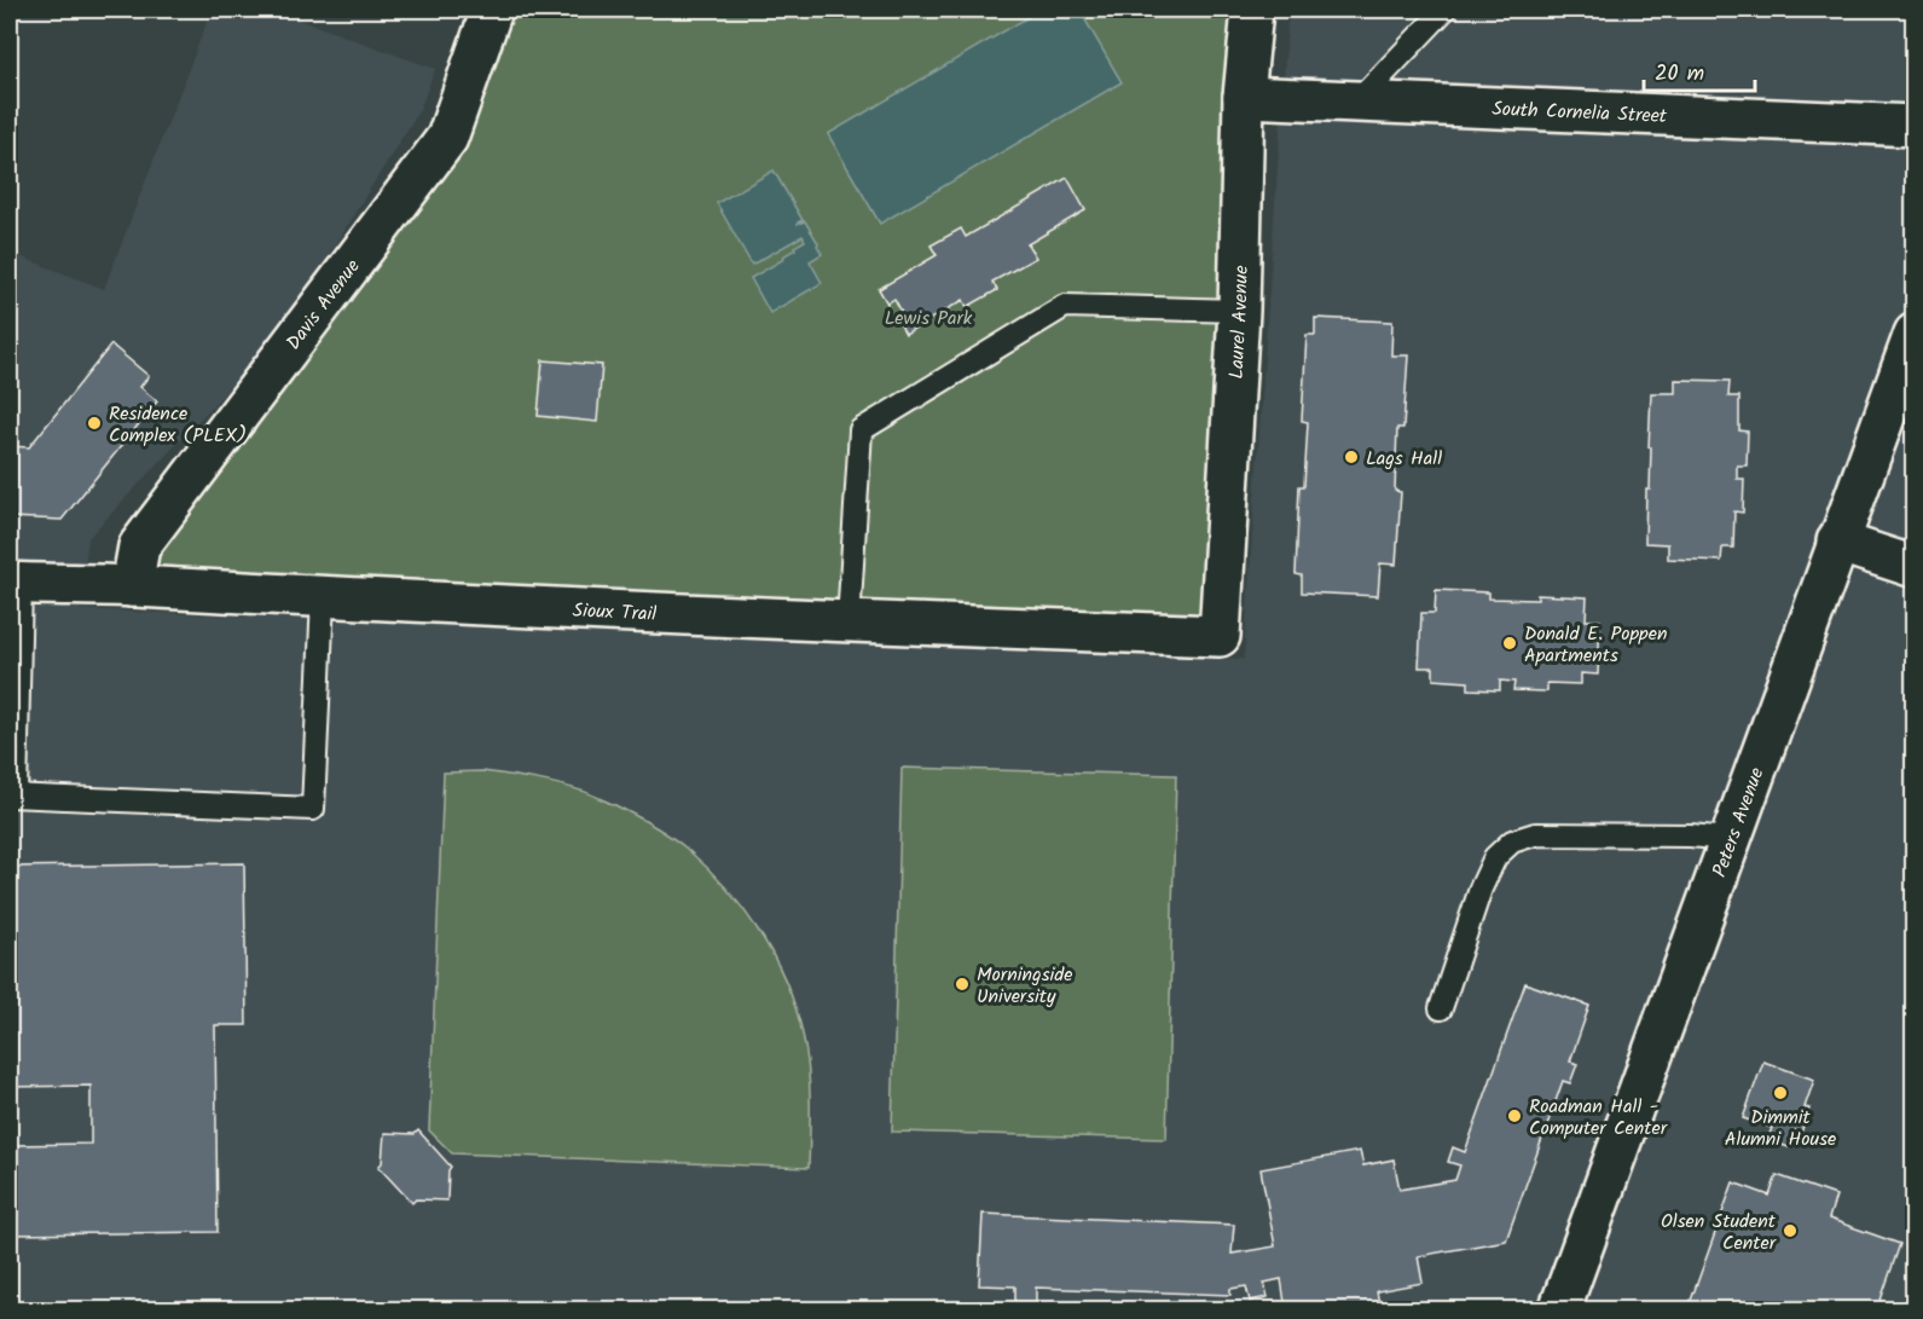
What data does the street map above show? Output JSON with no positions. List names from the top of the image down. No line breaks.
{"streets":{"street":["South Cornelia Street","Davis Avenue","Laurel Avenue","Sioux Trail","Peters Avenue"]},"crossings":[["South Cornelia Street","Laurel Avenue"],["Davis Avenue","Sioux Trail"],["Laurel Avenue","Sioux Trail"]],"parks":["Lewis Park"],"places":["Residence Complex (PLEX)","Lags Hall","Donald E. Poppen Apartments","Morningside University","Dimmit Alumni House","Roadman Hall - Computer Center","Olsen Student Center"],"scale_bar":"20 m"}
